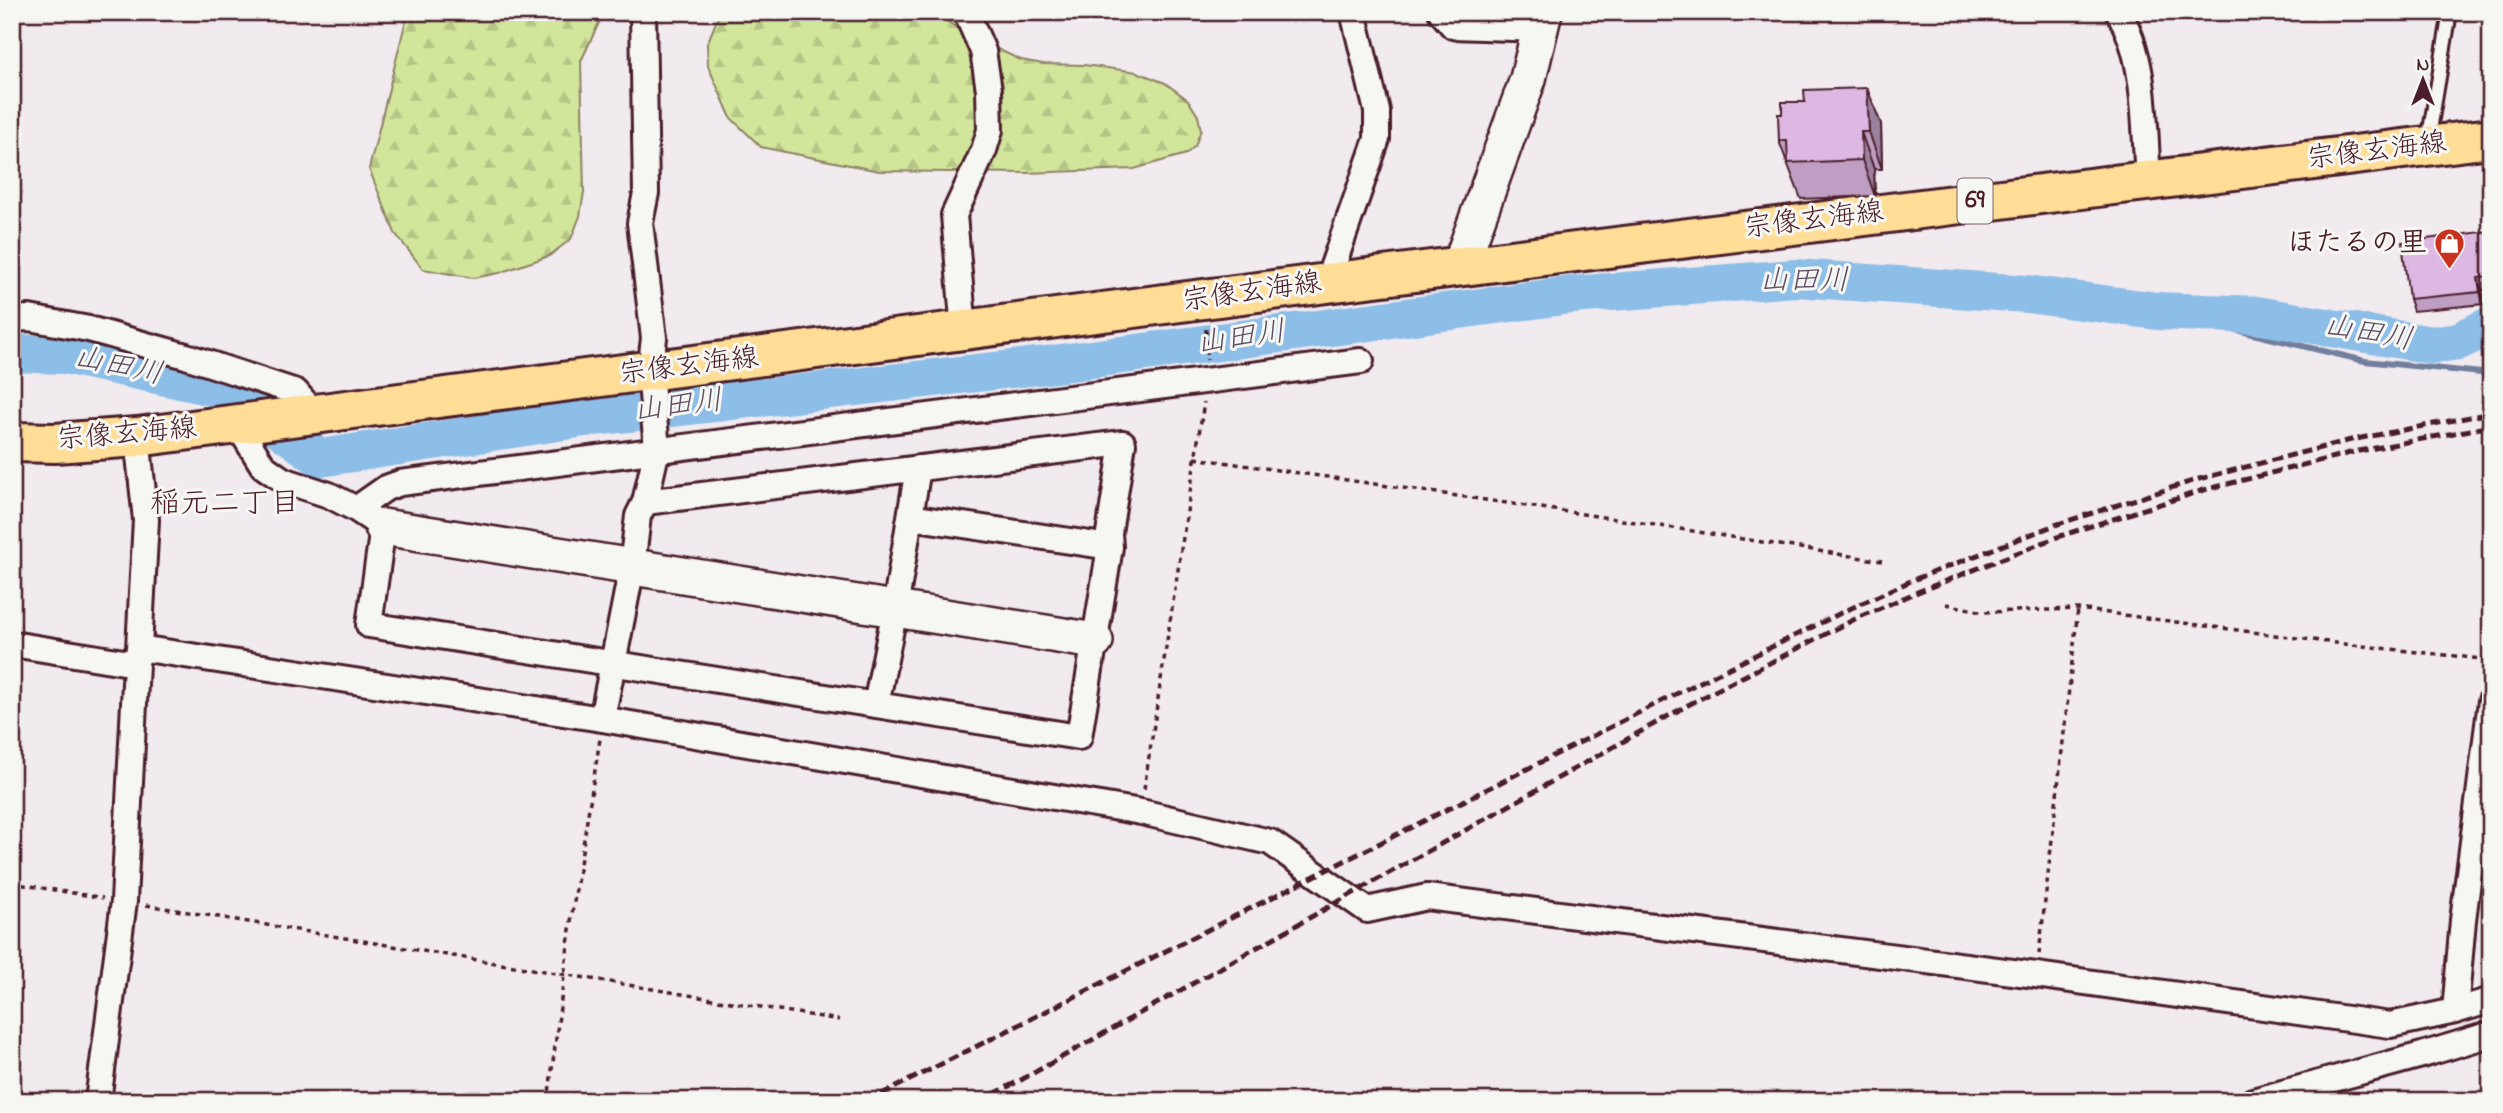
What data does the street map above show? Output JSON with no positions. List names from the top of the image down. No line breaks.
{"streets":{"main road":["宗像玄海線","69"]},"districts":["稲元二丁目"],"water":["山田川"],"places":{"shop":["ほたるの里"]},"north":"top"}
